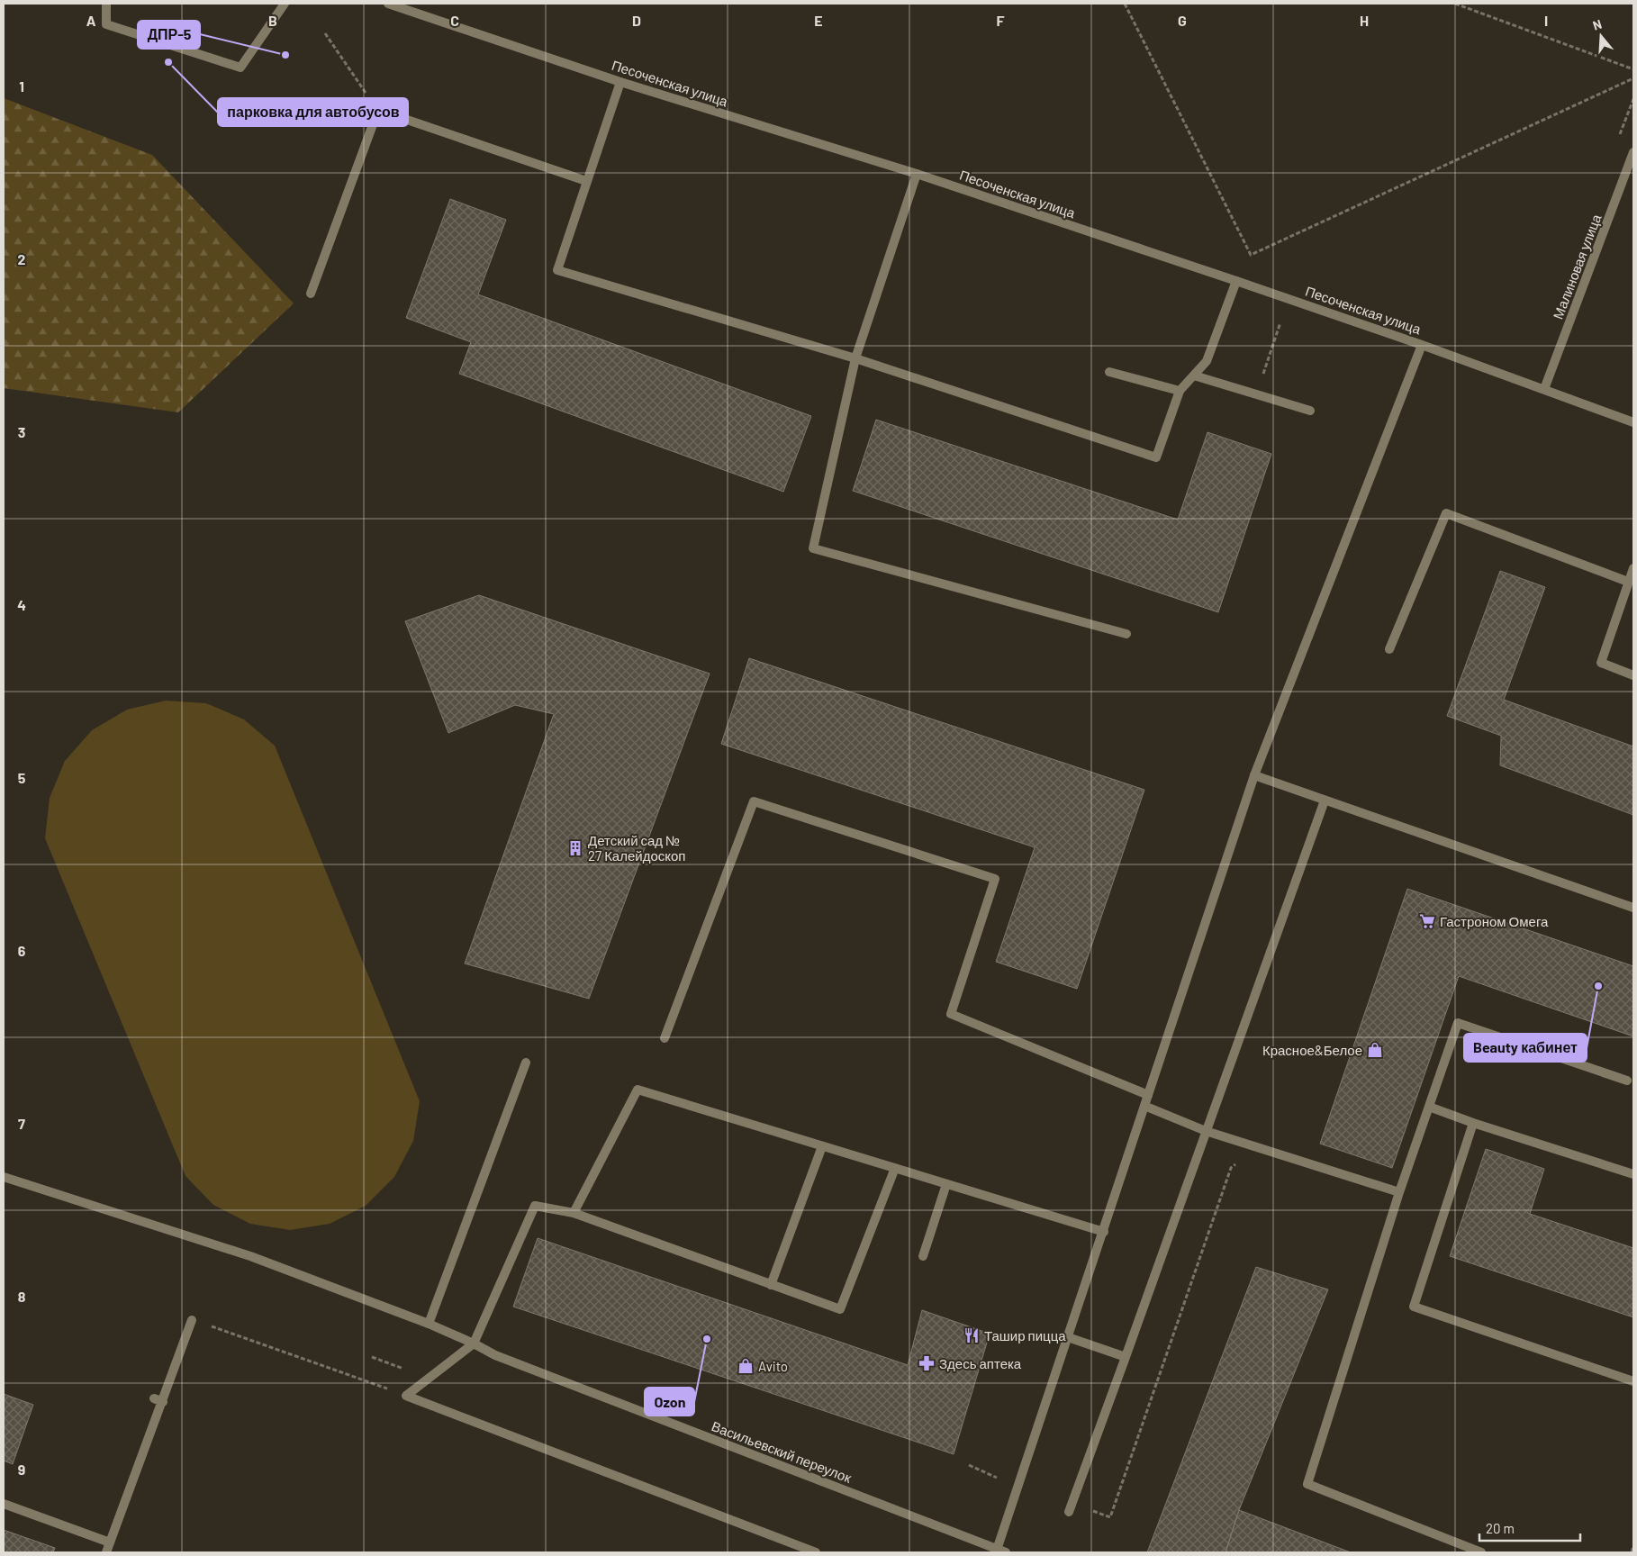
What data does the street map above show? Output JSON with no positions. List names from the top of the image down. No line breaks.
{"streets":{"street":["Песоченская улица","Малиновая улица","Васильевский переулок"]},"crossings":[["Песоченская улица","Малиновая улица"]],"places":{"other":["ДПР-5","парковка для автобусов","Beauty кабинет","Ozon"],"building":["Детский сад № 27 Калейдоскоп"],"supermarket":["Гастроном Омега"],"shop":["Красное&Белое","Avito"],"restaurant":["Ташир пицца"],"pharmacy":["Здесь аптека"]},"scale_bar":"20 m","north":"top","grid":{"columns":["A","B","C","D","E","F","G","H","I"],"rows":["1","2","3","4","5","6","7","8","9"]}}
